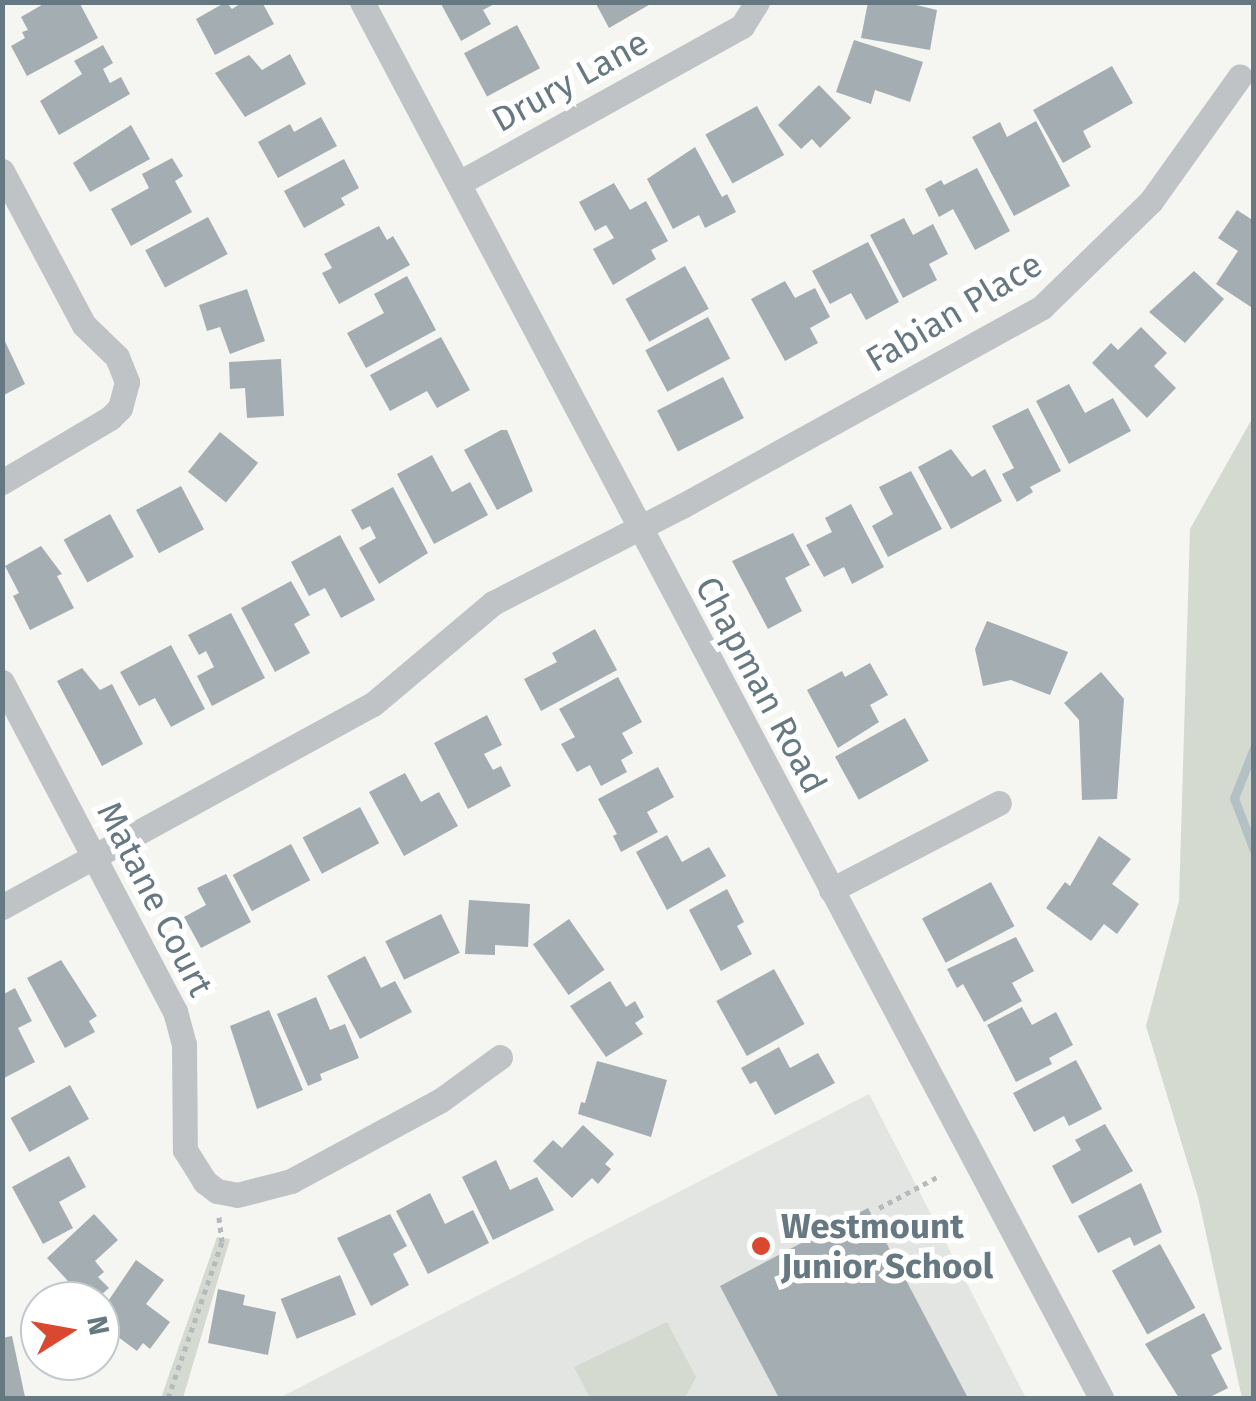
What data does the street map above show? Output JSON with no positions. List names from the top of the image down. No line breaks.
{"streets":{"street":["Drury Lane","Fabian Place","Chapman Road","Matane Court"]},"crossings":[["Drury Lane","Chapman Road"],["Fabian Place","Chapman Road"],["Fabian Place","Matane Court"]],"places":["Westmount Junior School"],"north":"right"}
